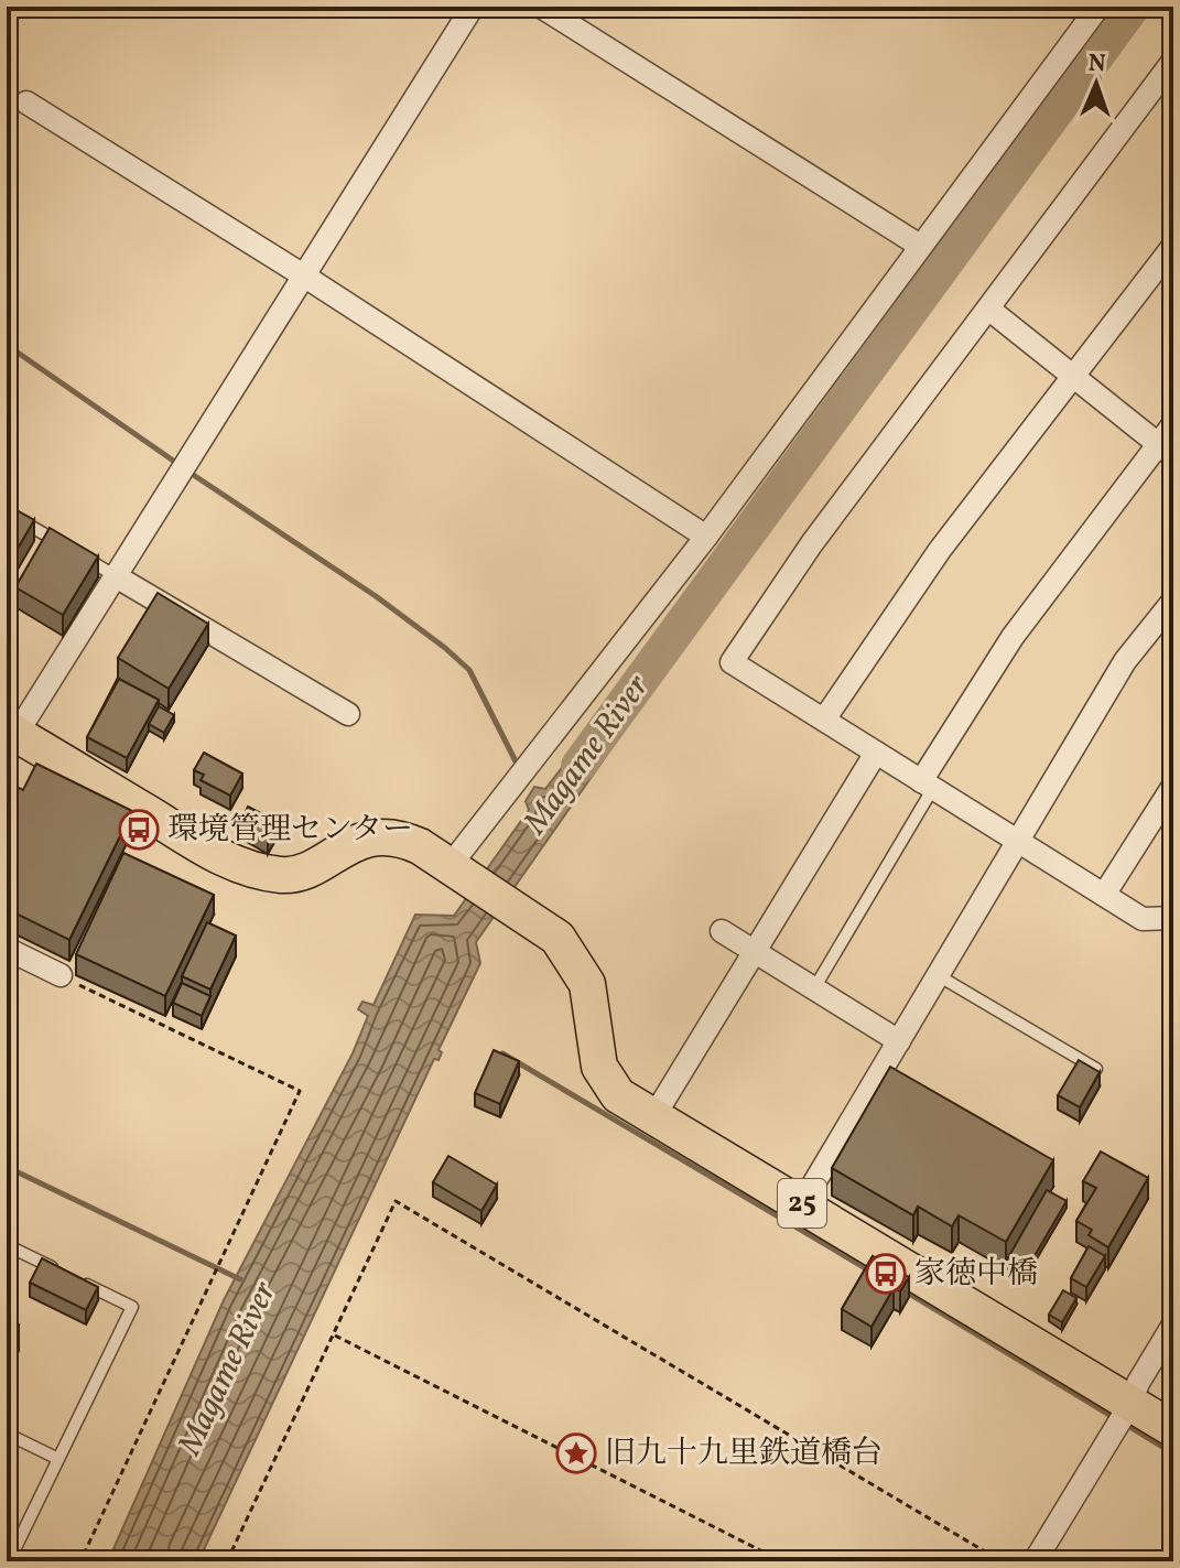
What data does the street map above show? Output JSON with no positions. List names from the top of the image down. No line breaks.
{"streets":{"main road":["25"]},"water":["Magame River"],"places":{"bus stop":["環境管理センター","家徳中橋"],"place":["旧九十九里鉄道橋台"]},"north":"top"}
